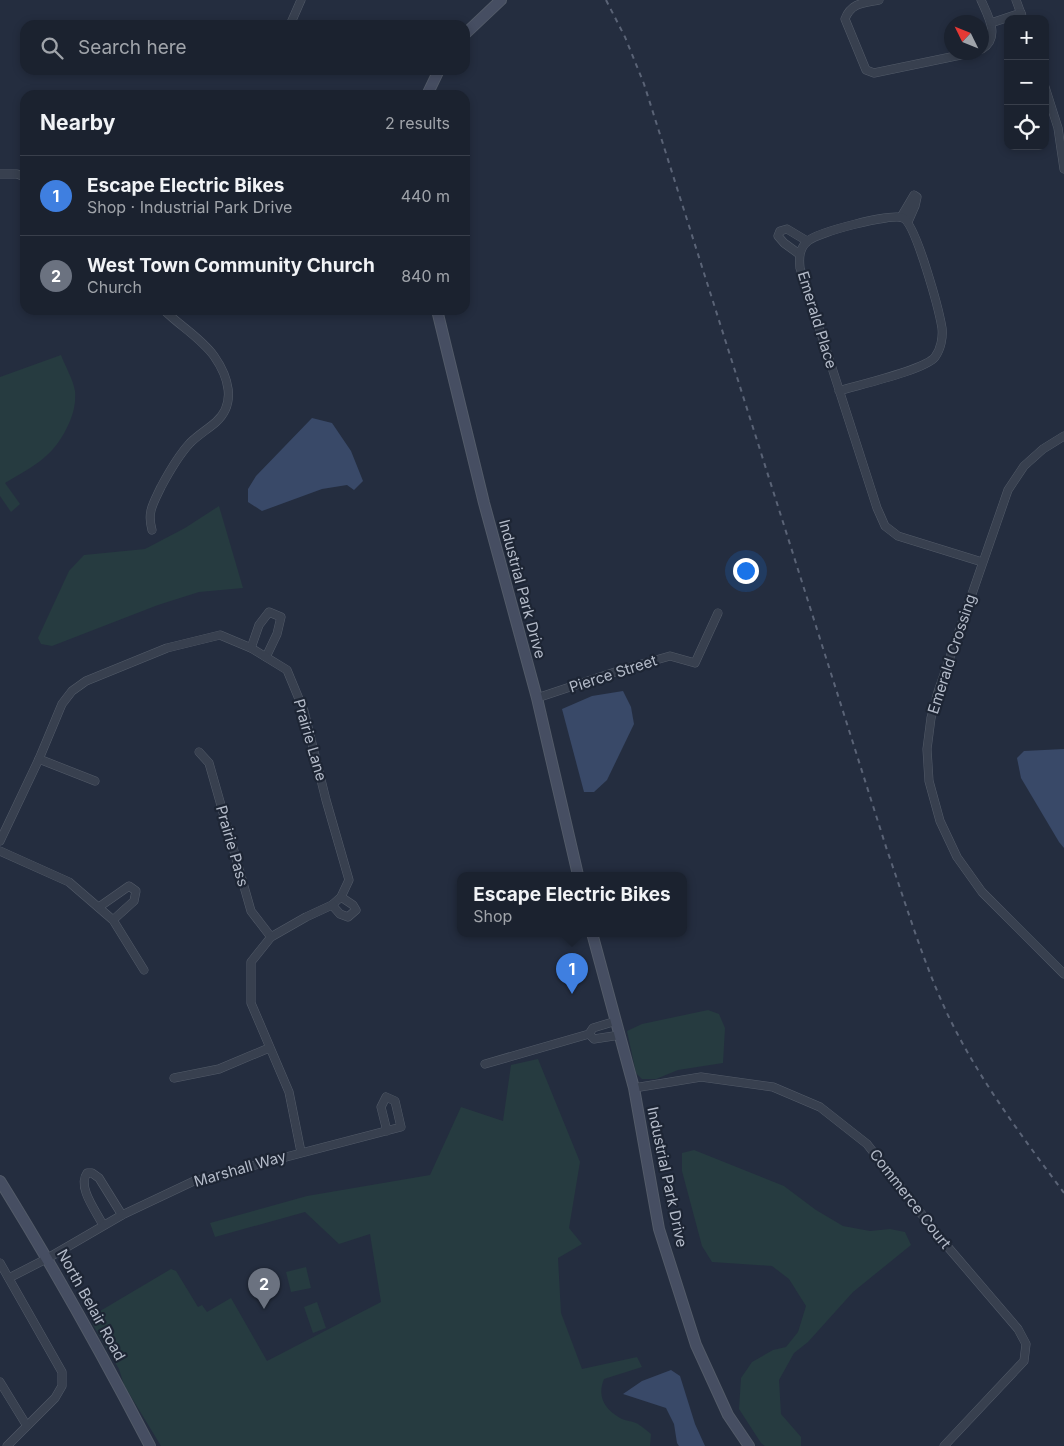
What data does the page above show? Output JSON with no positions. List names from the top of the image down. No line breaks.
{"streets":{"street":["Emerald Place","Industrial Park Drive","Emerald Crossing","Pierce Street","Prairie Lane","Prairie Pass","Marshall Way","Commerce Court","North Belair Road"]},"crossings":[["Emerald Place","Emerald Crossing"],["Industrial Park Drive","Pierce Street"],["Industrial Park Drive","Commerce Court"],["Marshall Way","North Belair Road"]],"north":"top left","page":{"map_buttons":["+","−"],"search":"Search here","heading":["Nearby","2 results"],"list":[{"mark":"1","name":"Escape Electric Bikes","note":"Shop · Industrial Park Drive","value":"440 m"},{"mark":"2","name":"West Town Community Church","note":"Church","value":"840 m"}],"popup":["Escape Electric Bikes","Shop"],"pins":["1","2"]}}
